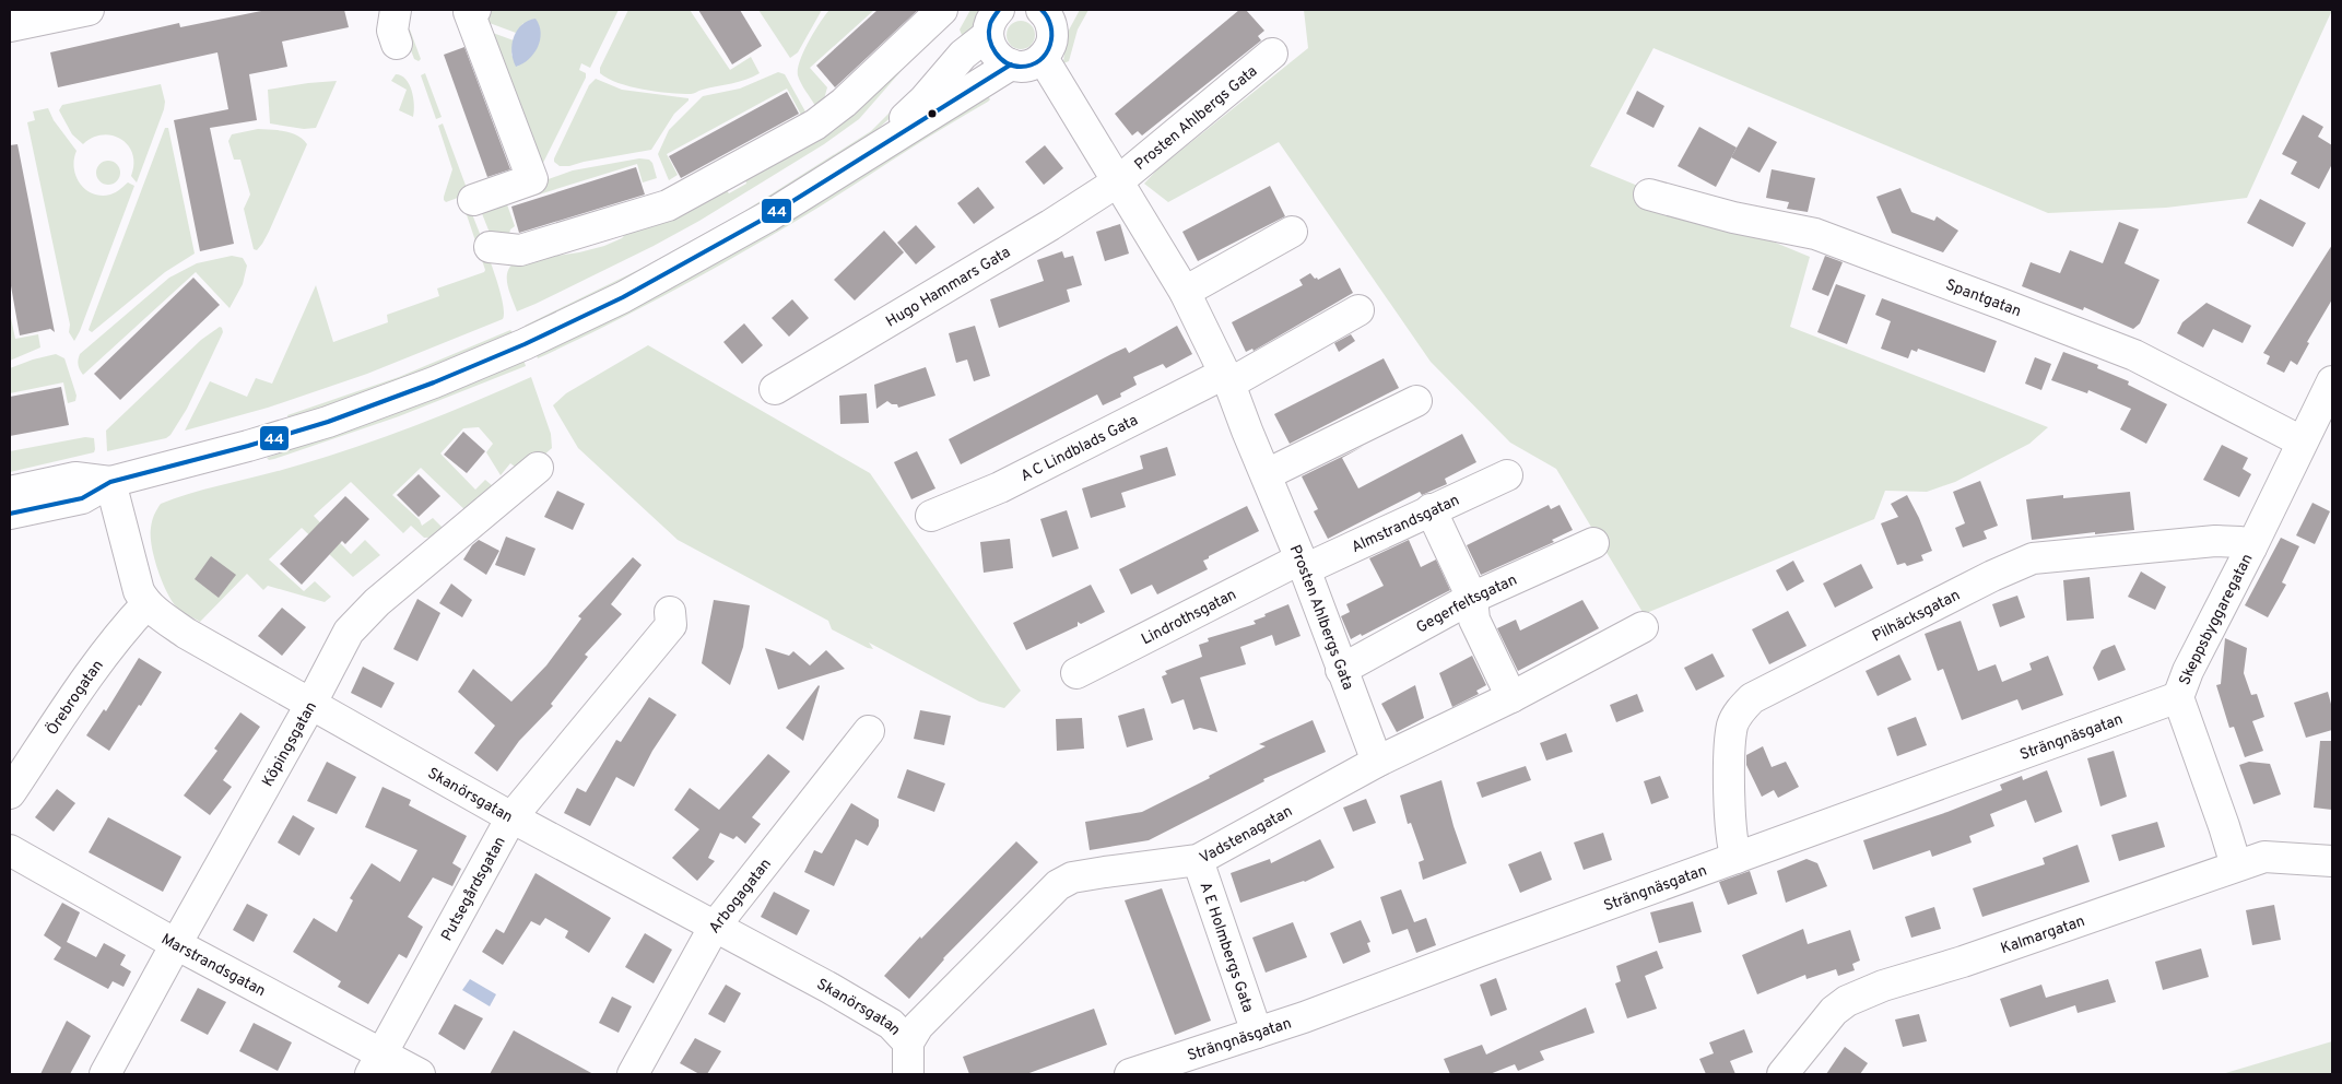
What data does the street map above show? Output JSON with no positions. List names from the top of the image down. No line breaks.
{"streets":{"street":["Prosten Ahlbergs Gata","Hugo Hammars Gata","Spantgatan","A C Lindblads Gata","Almstrandsgatan","Gegerfeltsgatan","Pilhäcksgatan","Lindrothsgatan","Skeppsbyggaregatan","Örebrogatan","Strängnäsgatan","Köpingsgatan","Skanörsgatan","Vadstenagatan","Putsegårdsgatan","Arbogagatan","Kalmargatan","A E Holmbergs Gata","Marstrandsgatan"]},"crossings":[["Prosten Ahlbergs Gata","Hugo Hammars Gata"],["Prosten Ahlbergs Gata","A C Lindblads Gata"],["Prosten Ahlbergs Gata","Almstrandsgatan"],["Prosten Ahlbergs Gata","Gegerfeltsgatan"],["Prosten Ahlbergs Gata","Lindrothsgatan"],["Prosten Ahlbergs Gata","Vadstenagatan"],["Spantgatan","Skeppsbyggaregatan"],["Almstrandsgatan","Lindrothsgatan"],["Pilhäcksgatan","Skeppsbyggaregatan"],["Pilhäcksgatan","Strängnäsgatan"],["Skeppsbyggaregatan","Strängnäsgatan"],["Skeppsbyggaregatan","Kalmargatan"],["Örebrogatan","Skanörsgatan"],["Strängnäsgatan","A E Holmbergs Gata"],["Köpingsgatan","Skanörsgatan"],["Köpingsgatan","Marstrandsgatan"],["Skanörsgatan","Vadstenagatan"],["Skanörsgatan","Putsegårdsgatan"],["Skanörsgatan","Arbogagatan"],["Vadstenagatan","A E Holmbergs Gata"],["Putsegårdsgatan","Marstrandsgatan"]],"lines":["transit line 44"]}
